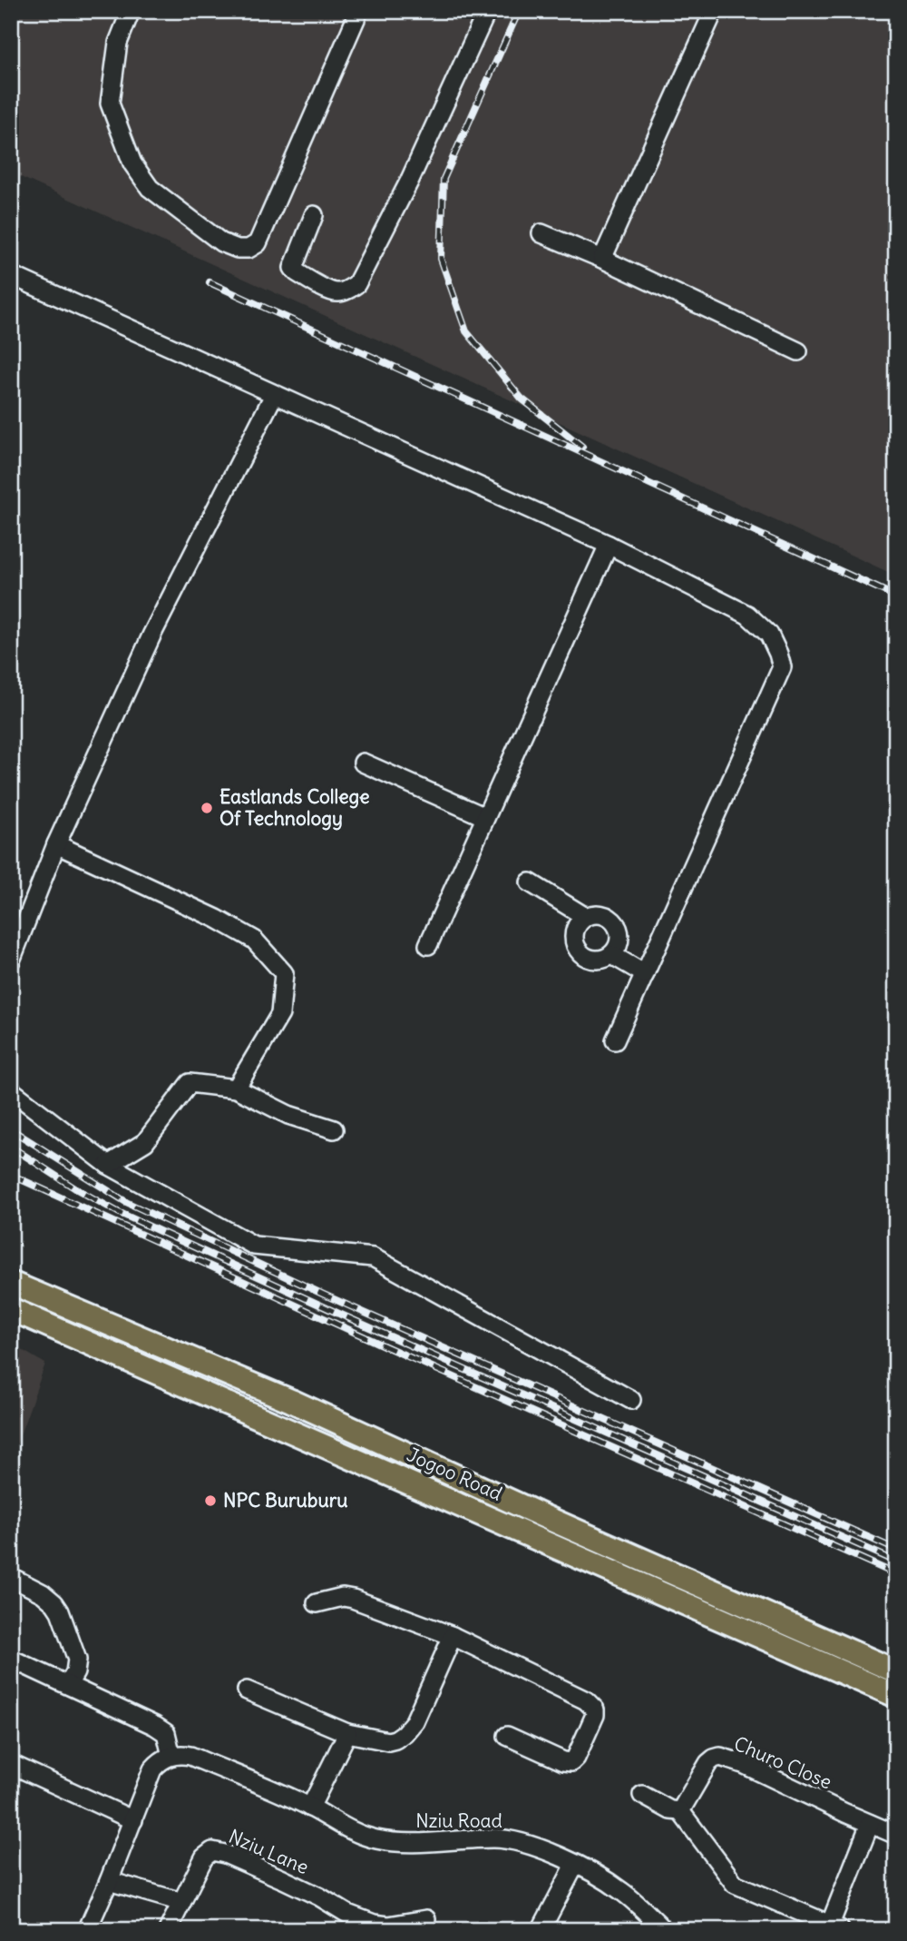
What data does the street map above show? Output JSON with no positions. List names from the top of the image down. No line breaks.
{"streets":{"main road":["Jogoo Road"],"street":["Churo Close","Nziu Road","Nziu Lane"]},"places":["Eastlands College Of Technology","NPC Buruburu"]}
